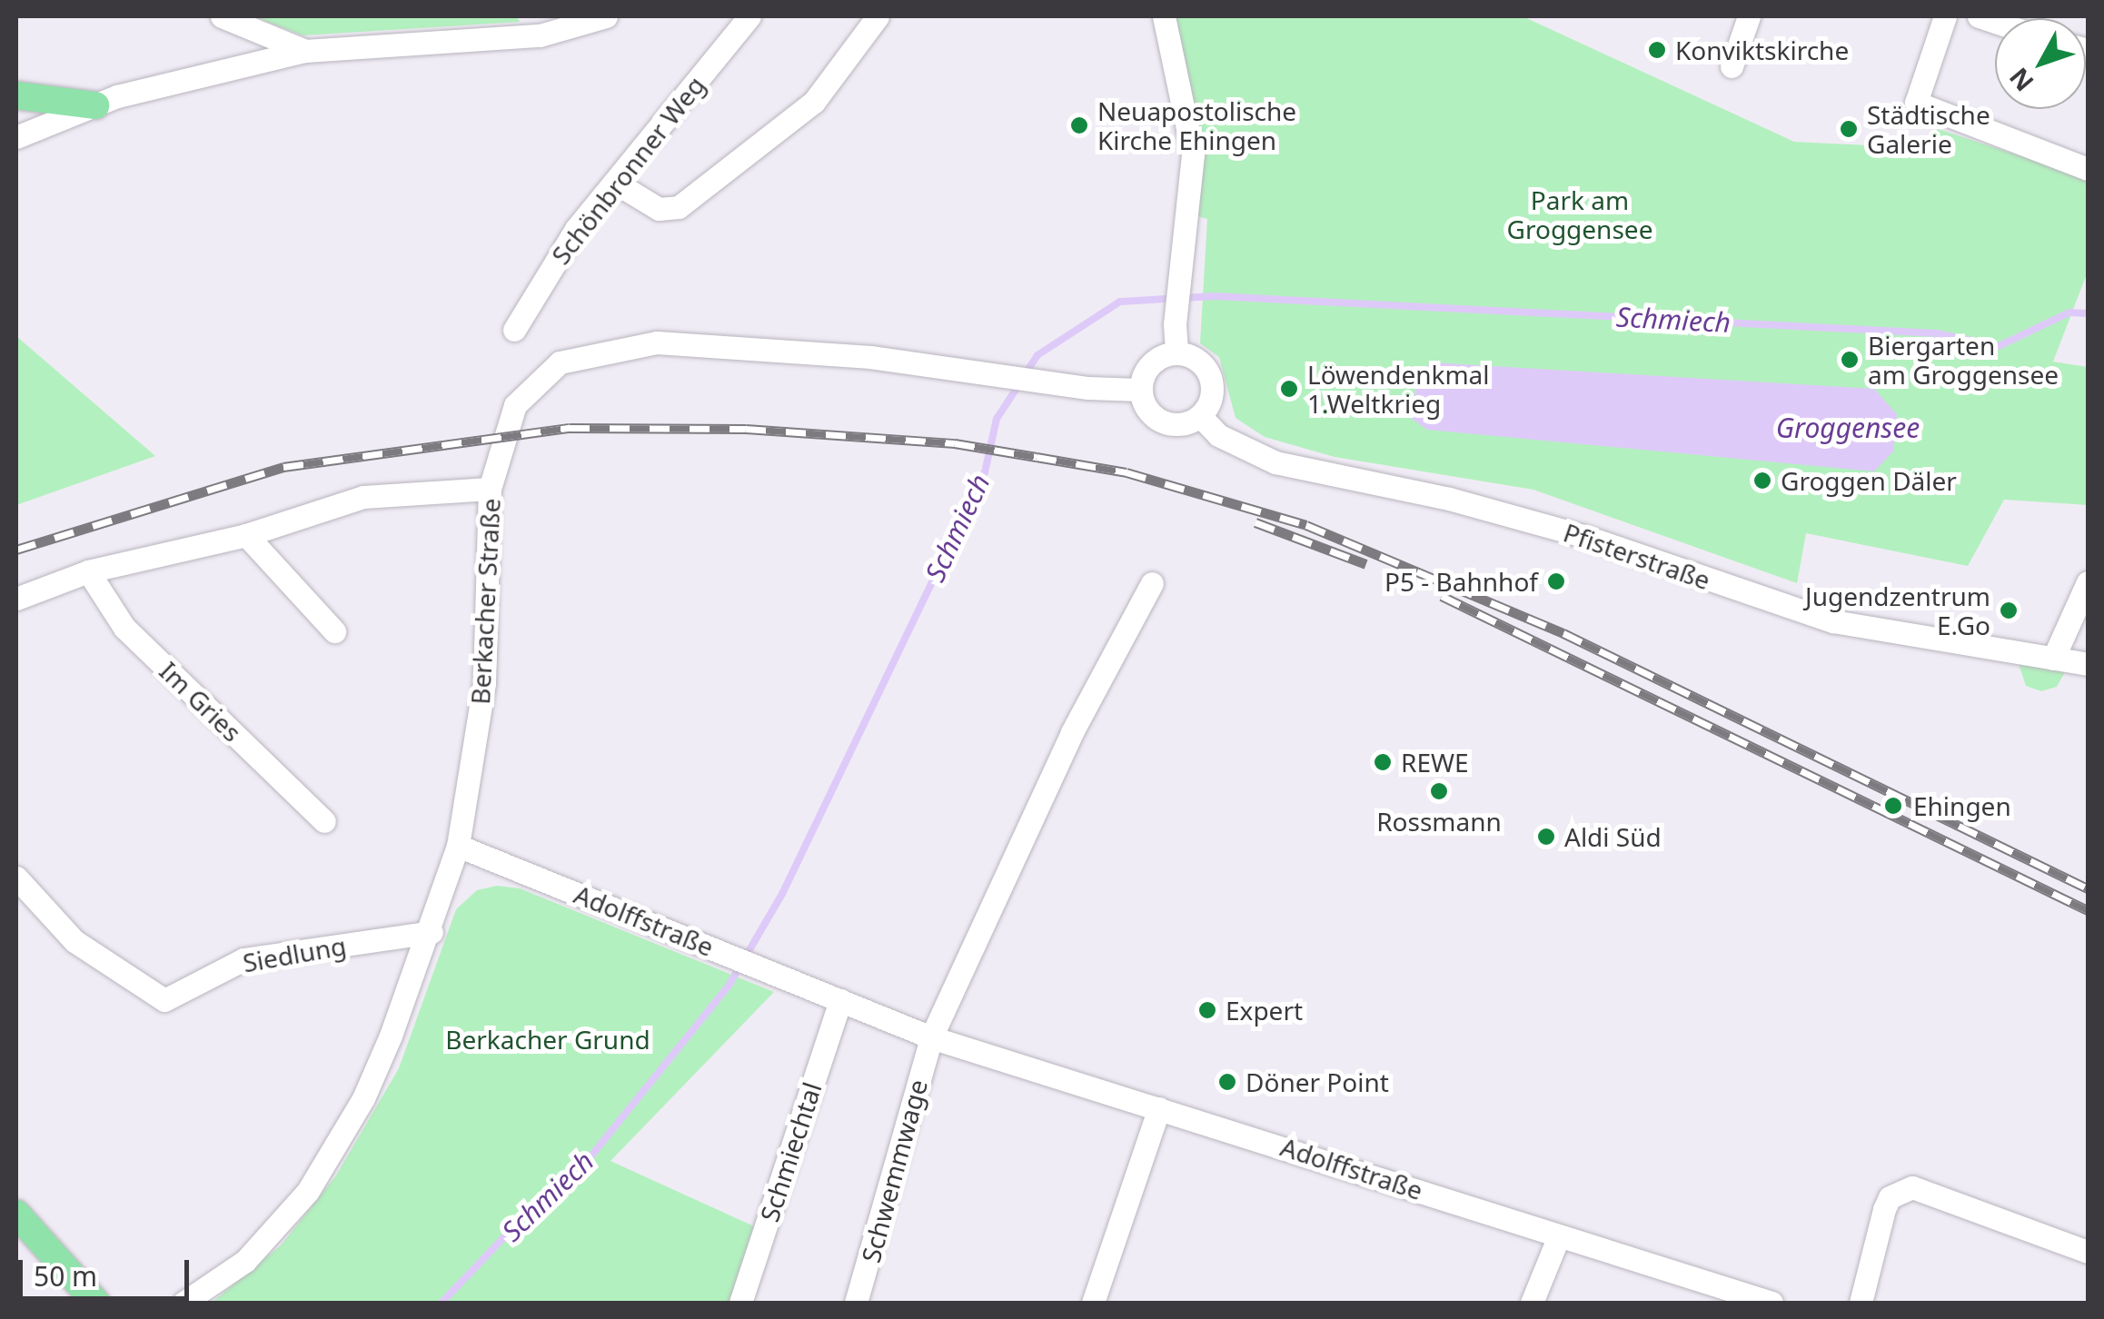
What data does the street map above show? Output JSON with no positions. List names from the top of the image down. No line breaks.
{"streets":{"street":["Schönbronner Weg","Pfisterstraße","Berkacher Straße","Im Gries","Adolffstraße","Siedlung","Schmiechtal","Schwemmwage"]},"crossings":[["Pfisterstraße","Berkacher Straße"],["Berkacher Straße","Adolffstraße"],["Berkacher Straße","Siedlung"],["Adolffstraße","Schmiechtal"],["Adolffstraße","Schwemmwage"]],"water":["Schmiech","Groggensee"],"parks":["Park am Groggensee","Berkacher Grund"],"places":["Konviktskirche","Neuapostolische Kirche Ehingen","Städtische Galerie","Biergarten am Groggensee","Löwendenkmal 1.Weltkrieg","Groggen Däler","P5 - Bahnhof","Jugendzentrum E.Go","REWE","Rossmann","Ehingen","Aldi Süd","Expert","Döner Point"],"scale_bar":"50 m","north":"bottom left"}
